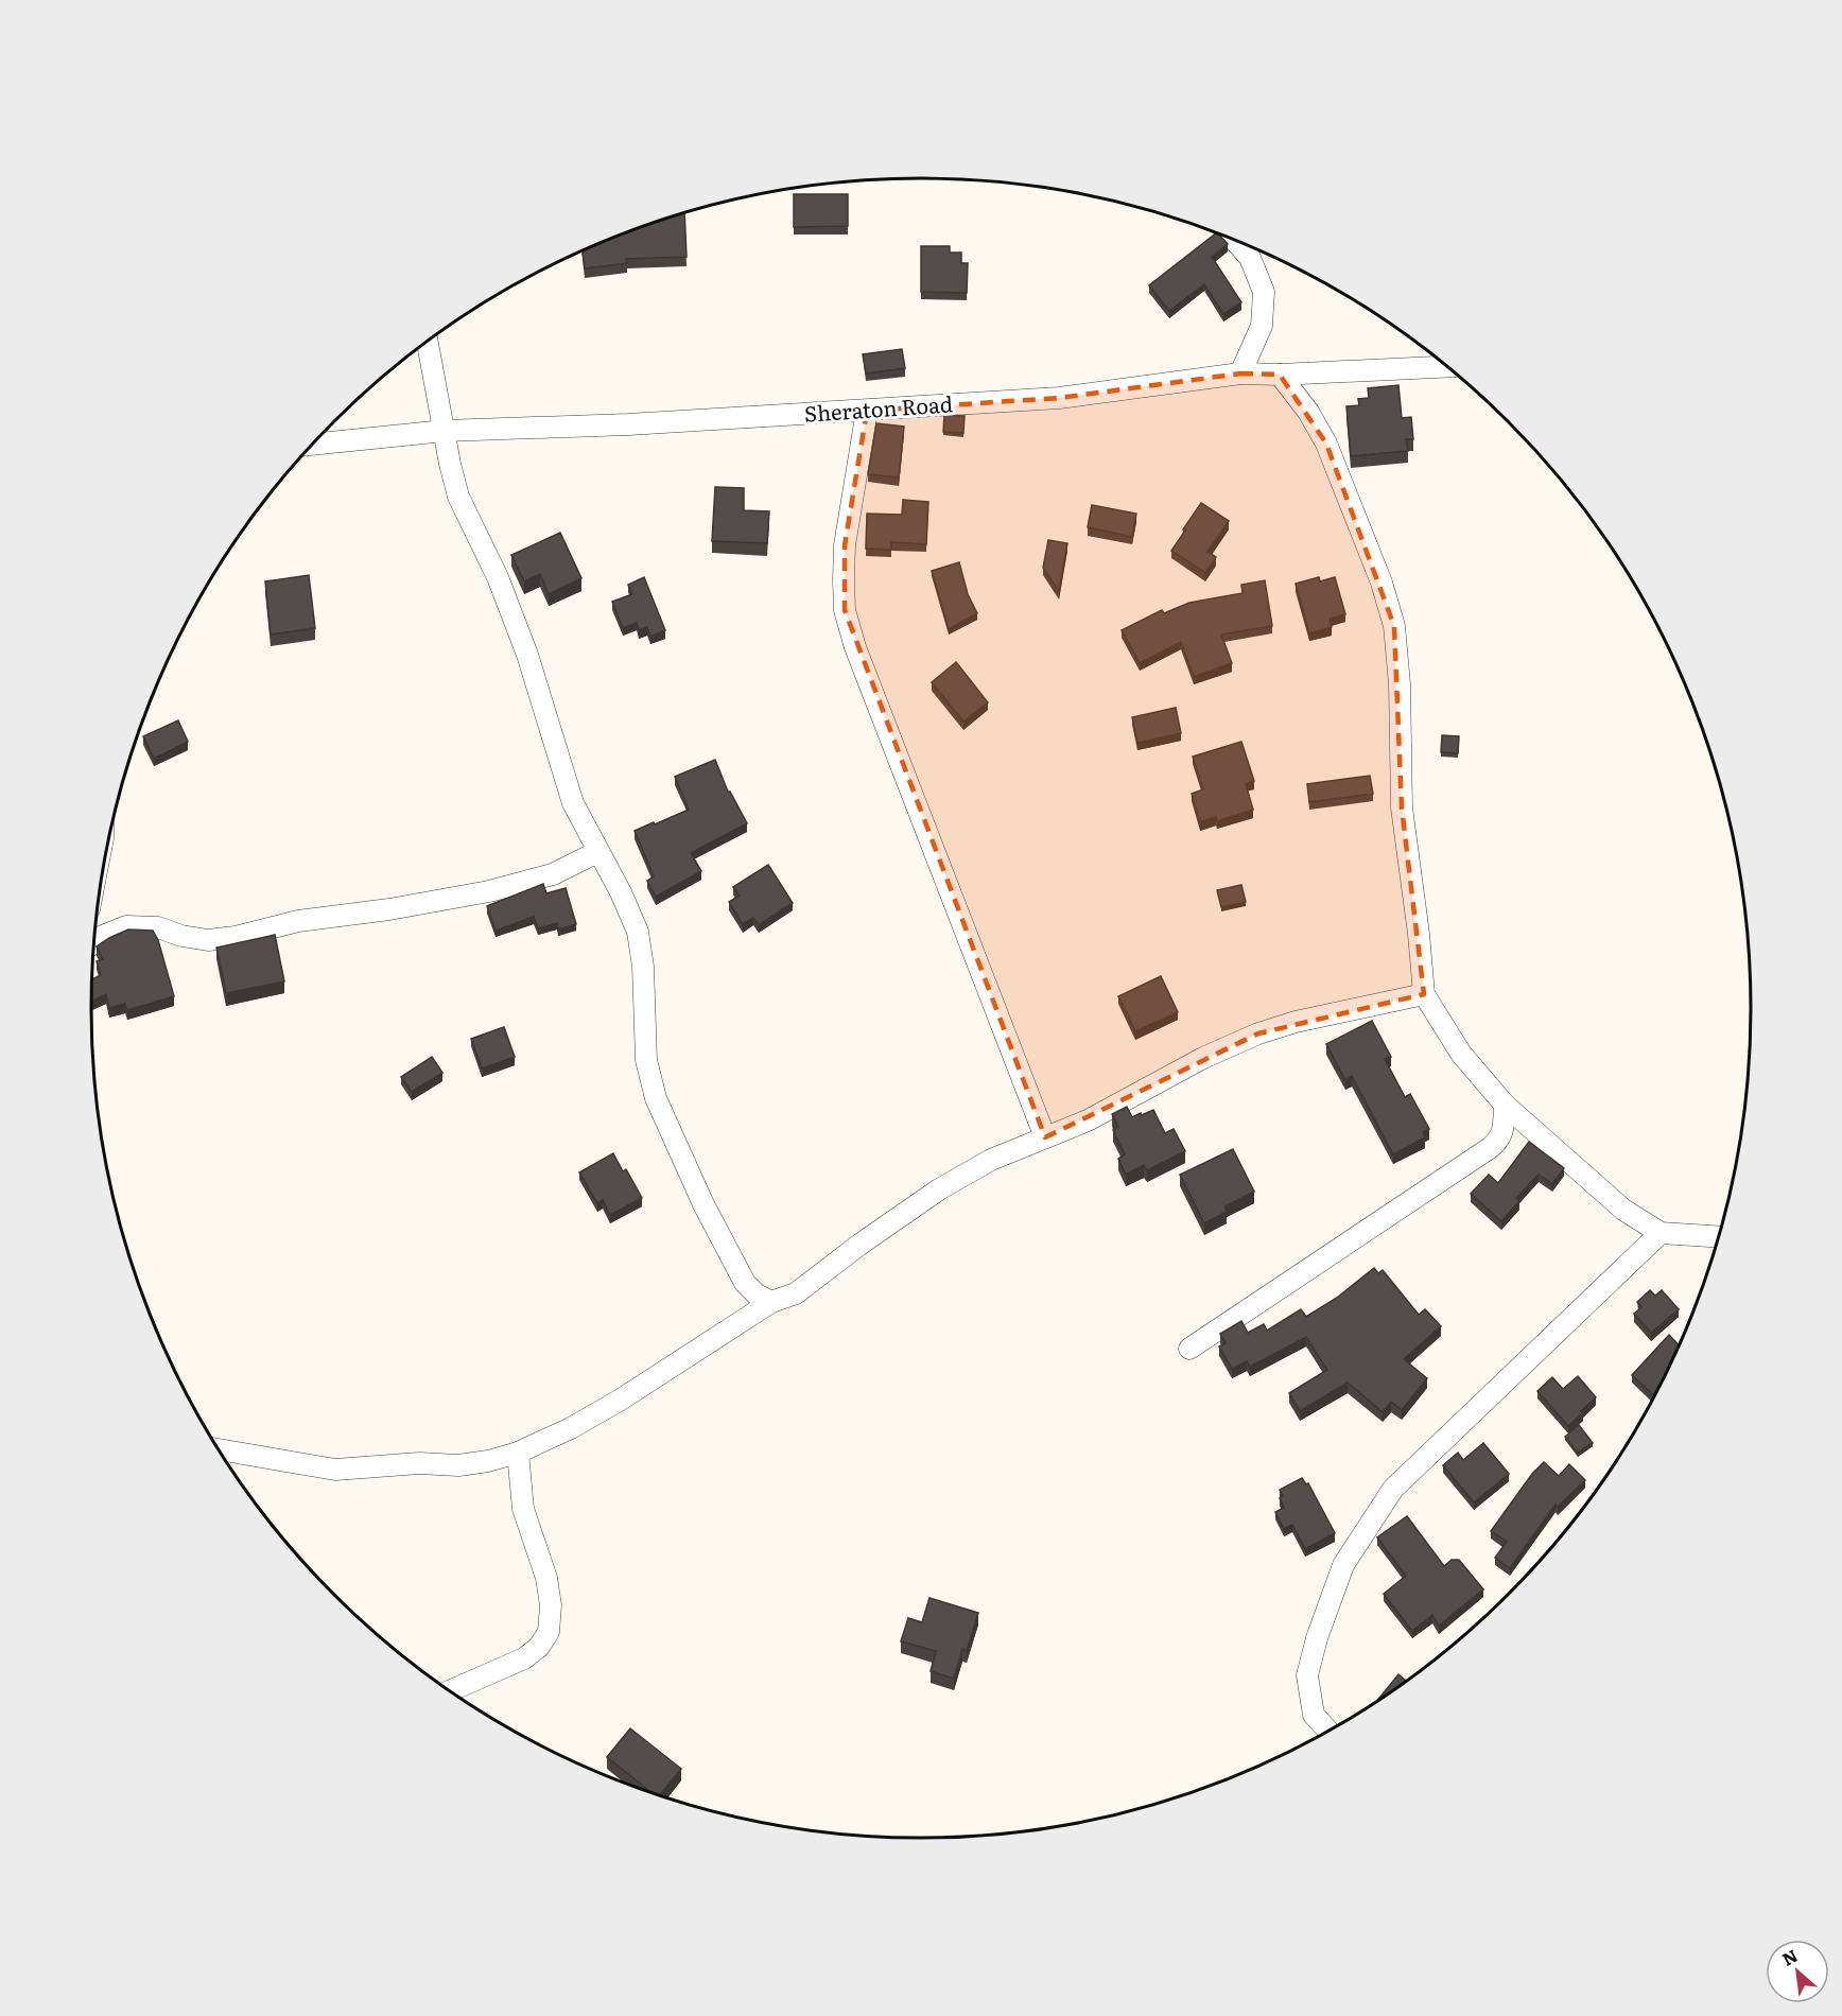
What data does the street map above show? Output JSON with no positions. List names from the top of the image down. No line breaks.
{"streets":{"street":["Sheraton Road"]},"north":"top left"}
